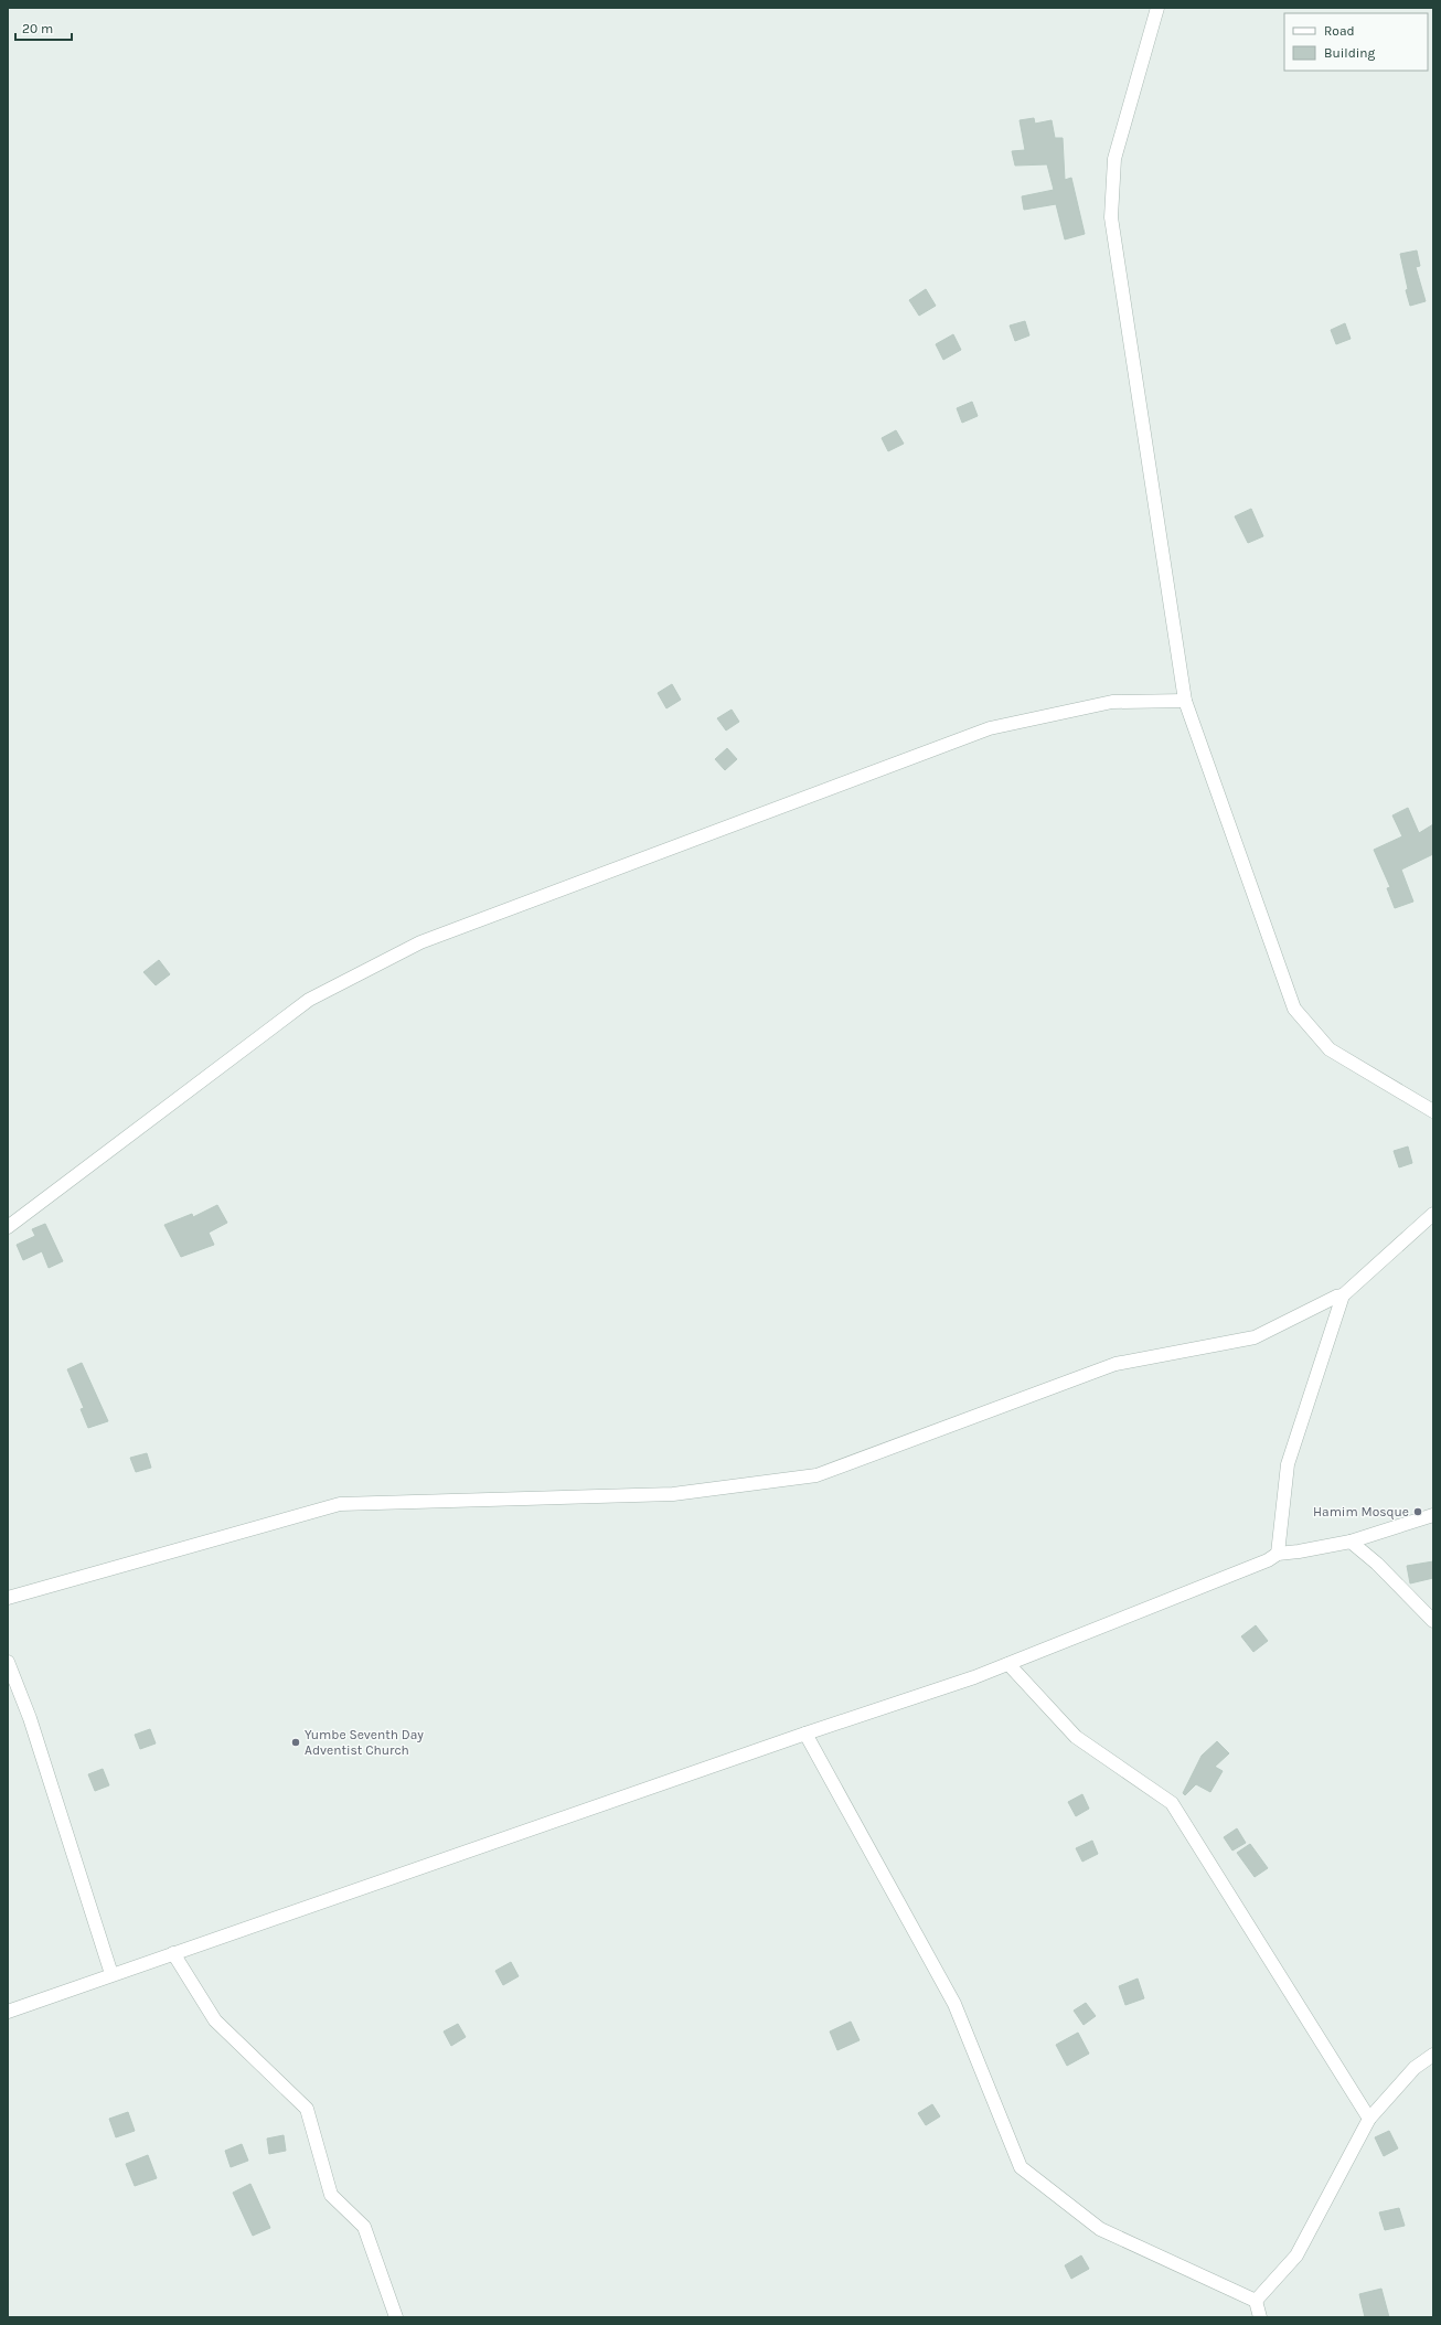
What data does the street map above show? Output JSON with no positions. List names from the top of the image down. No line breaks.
{"places":["Hamim Mosque","Yumbe Seventh Day Adventist Church"],"legend":["Road","Building"],"scale_bar":"20 m"}
